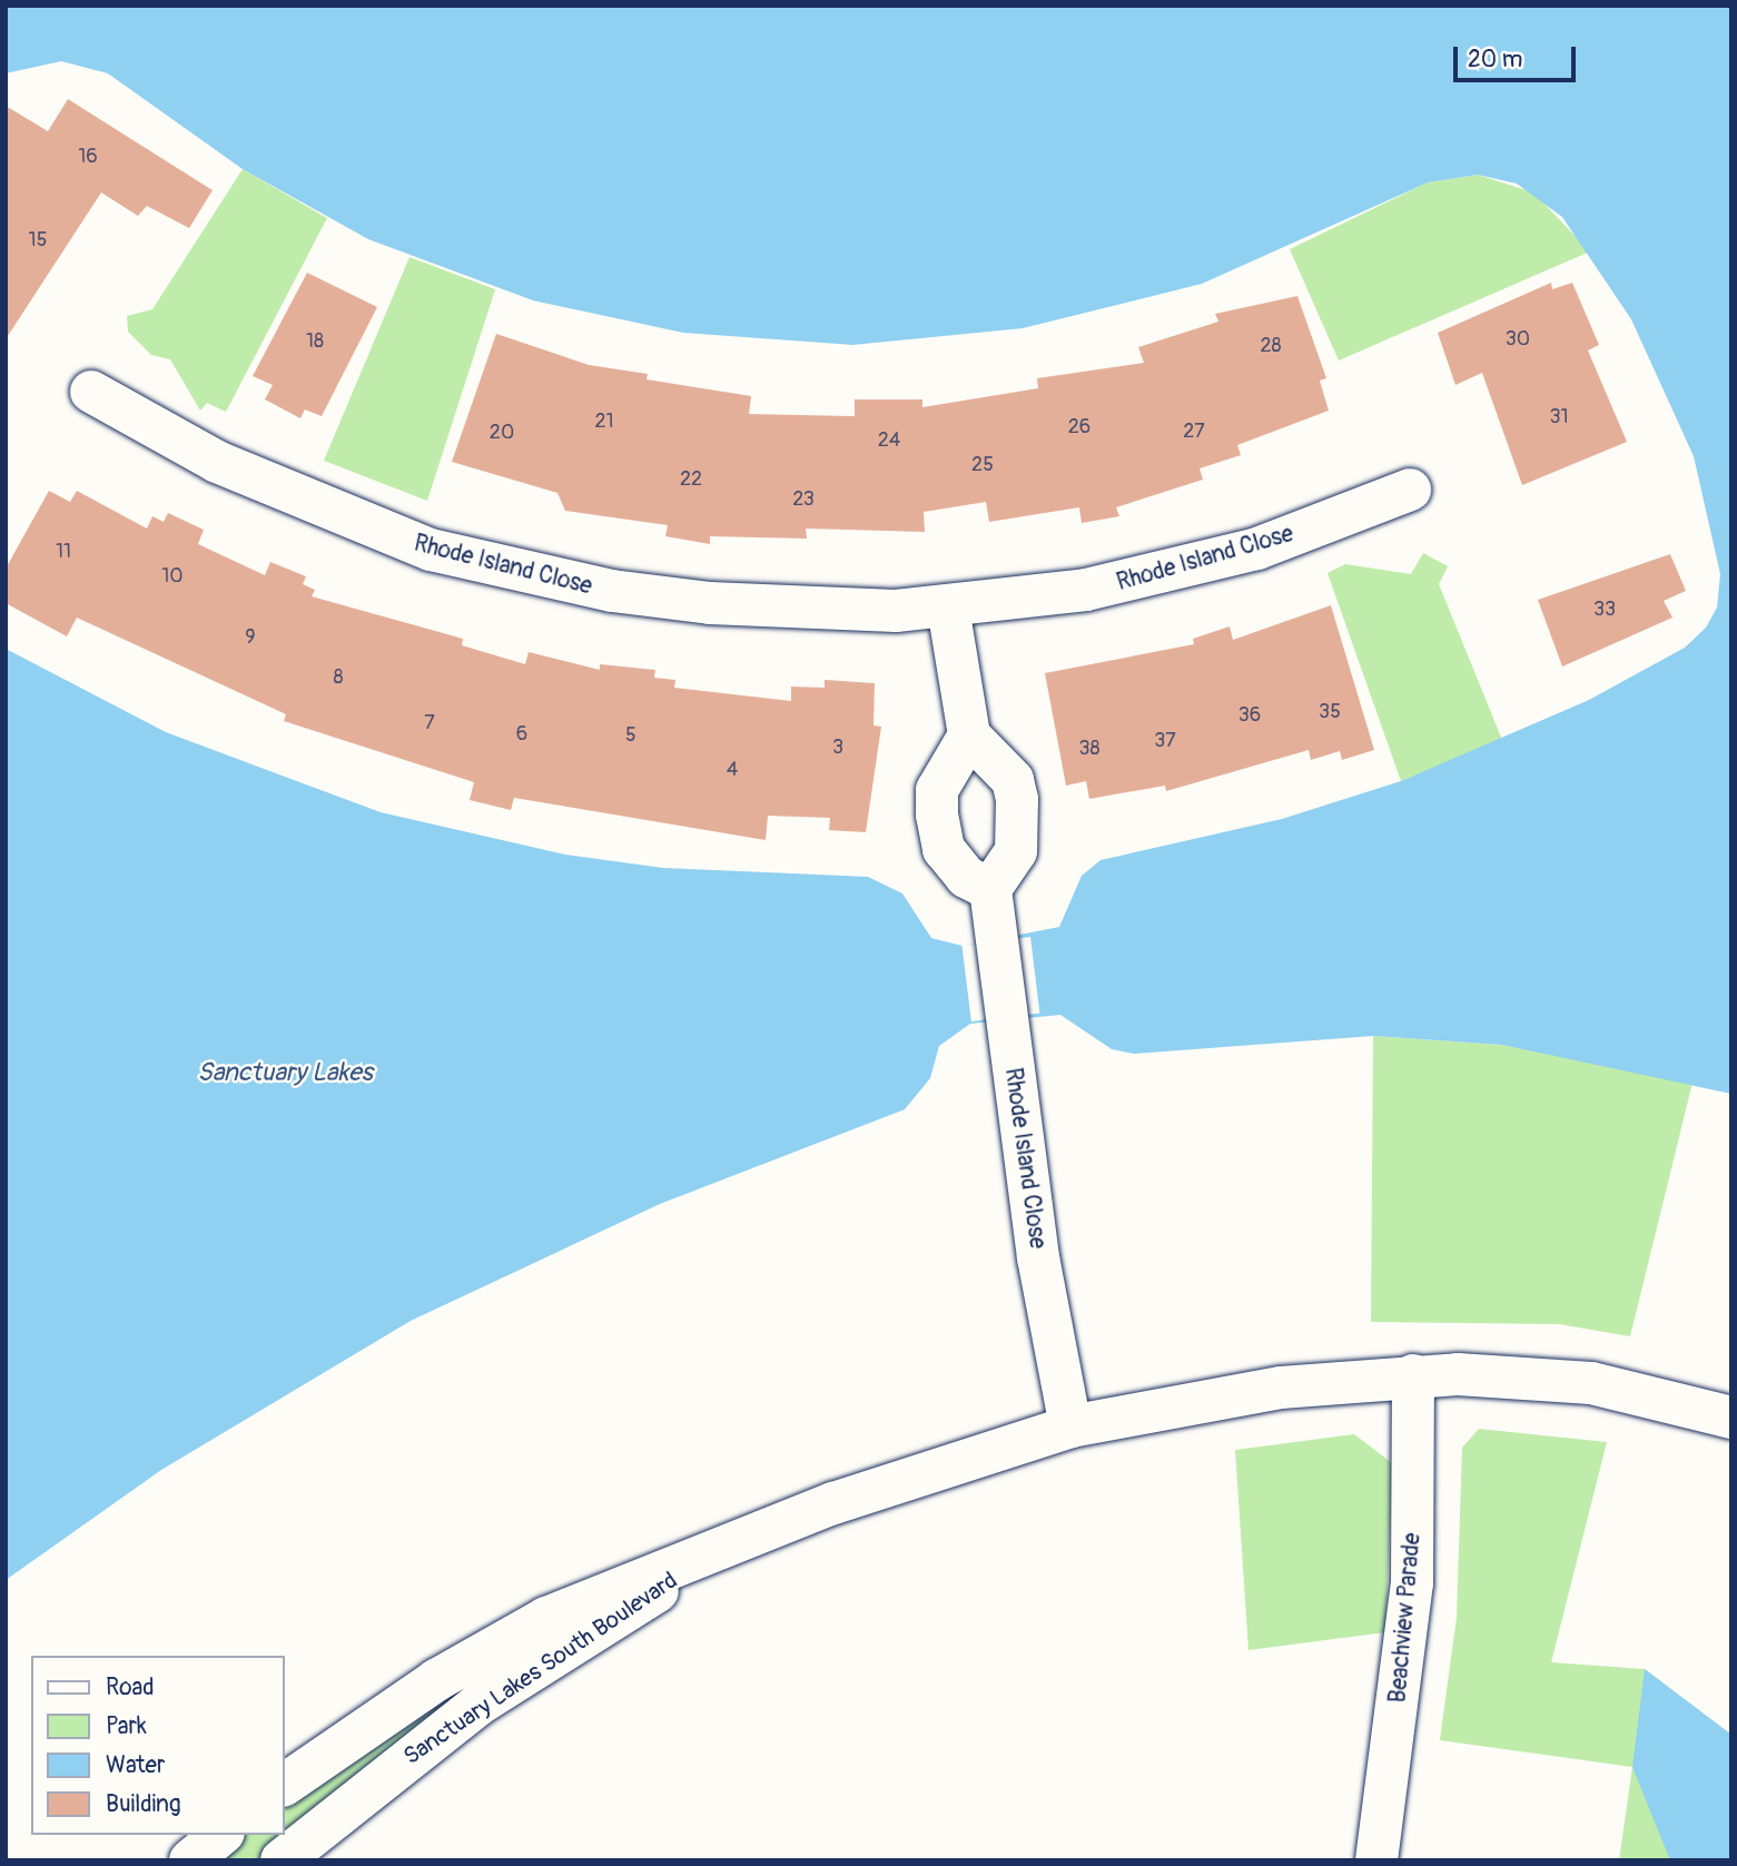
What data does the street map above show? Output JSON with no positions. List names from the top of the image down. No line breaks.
{"streets":{"street":["Rhode Island Close","Beachview Parade","Sanctuary Lakes South Boulevard"]},"crossings":[["Rhode Island Close","Sanctuary Lakes South Boulevard"],["Beachview Parade","Sanctuary Lakes South Boulevard"]],"water":["Sanctuary Lakes"],"house_numbers":["16","15","30","18","28","31","21","26","27","20","24","25","22","23","11","10","33","9","8","35","36","7","6","5","37","3","38","4"],"legend":["Road","Park","Water","Building"],"scale_bar":"20 m"}
